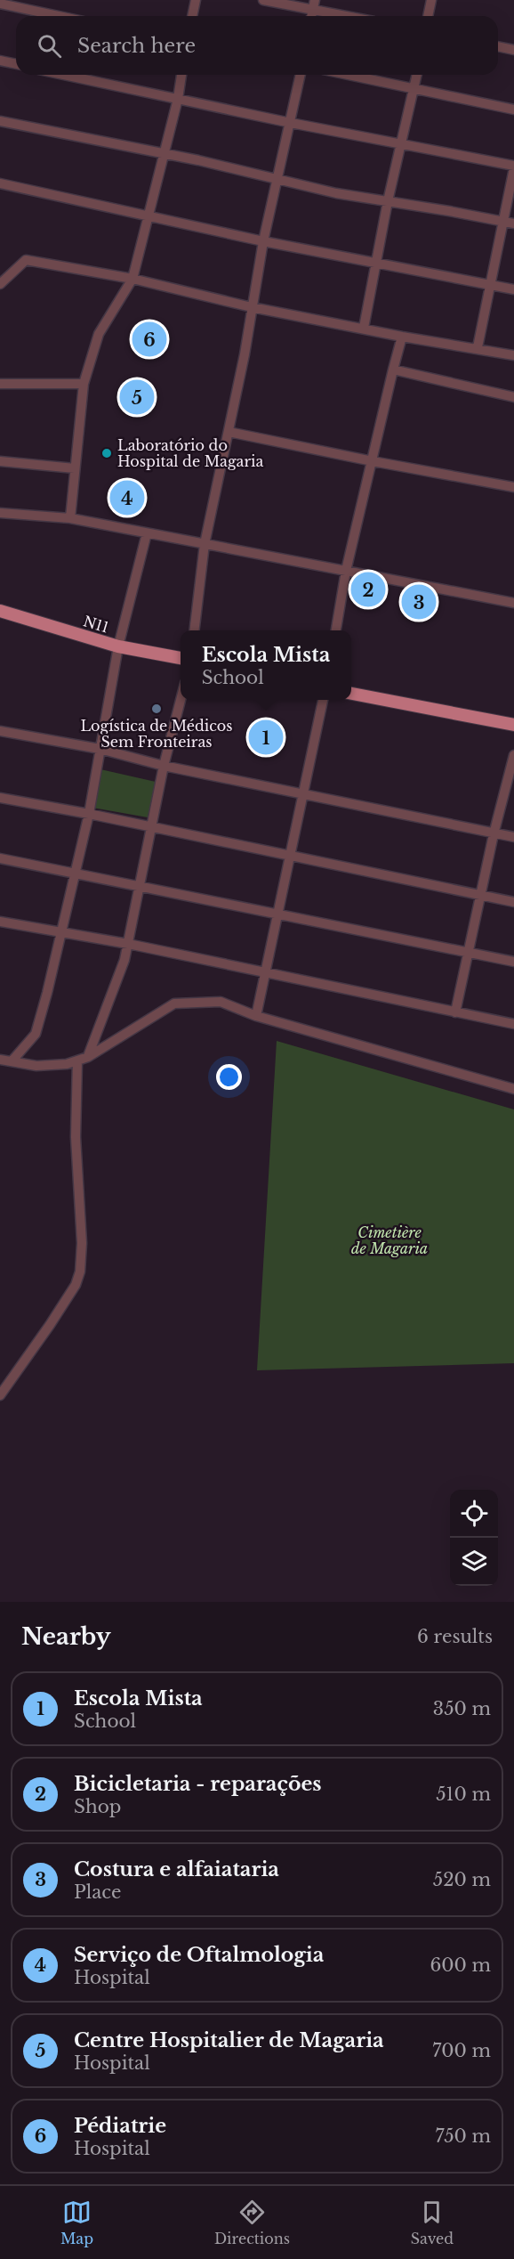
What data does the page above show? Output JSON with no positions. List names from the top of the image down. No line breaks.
{"streets":{"main road":["N11"]},"parks":["Cimetière de Magaria"],"places":["Laboratório do Hospital de Magaria","Logística de Médicos Sem Fronteiras"],"page":{"search":"Search here","pins":["6","5","4","2","3","1"],"popup":["Escola Mista","School"],"heading":["Nearby","6 results"],"list":[{"mark":"1","name":"Escola Mista","note":"School","value":"350 m"},{"mark":"2","name":"Bicicletaria - reparações","note":"Shop","value":"510 m"},{"mark":"3","name":"Costura e alfaiataria","note":"Place","value":"520 m"},{"mark":"4","name":"Serviço de Oftalmologia","note":"Hospital","value":"600 m"},{"mark":"5","name":"Centre Hospitalier de Magaria","note":"Hospital","value":"700 m"},{"mark":"6","name":"Pédiatrie","note":"Hospital","value":"750 m"}],"nav":["Map","Directions","Saved"]}}
